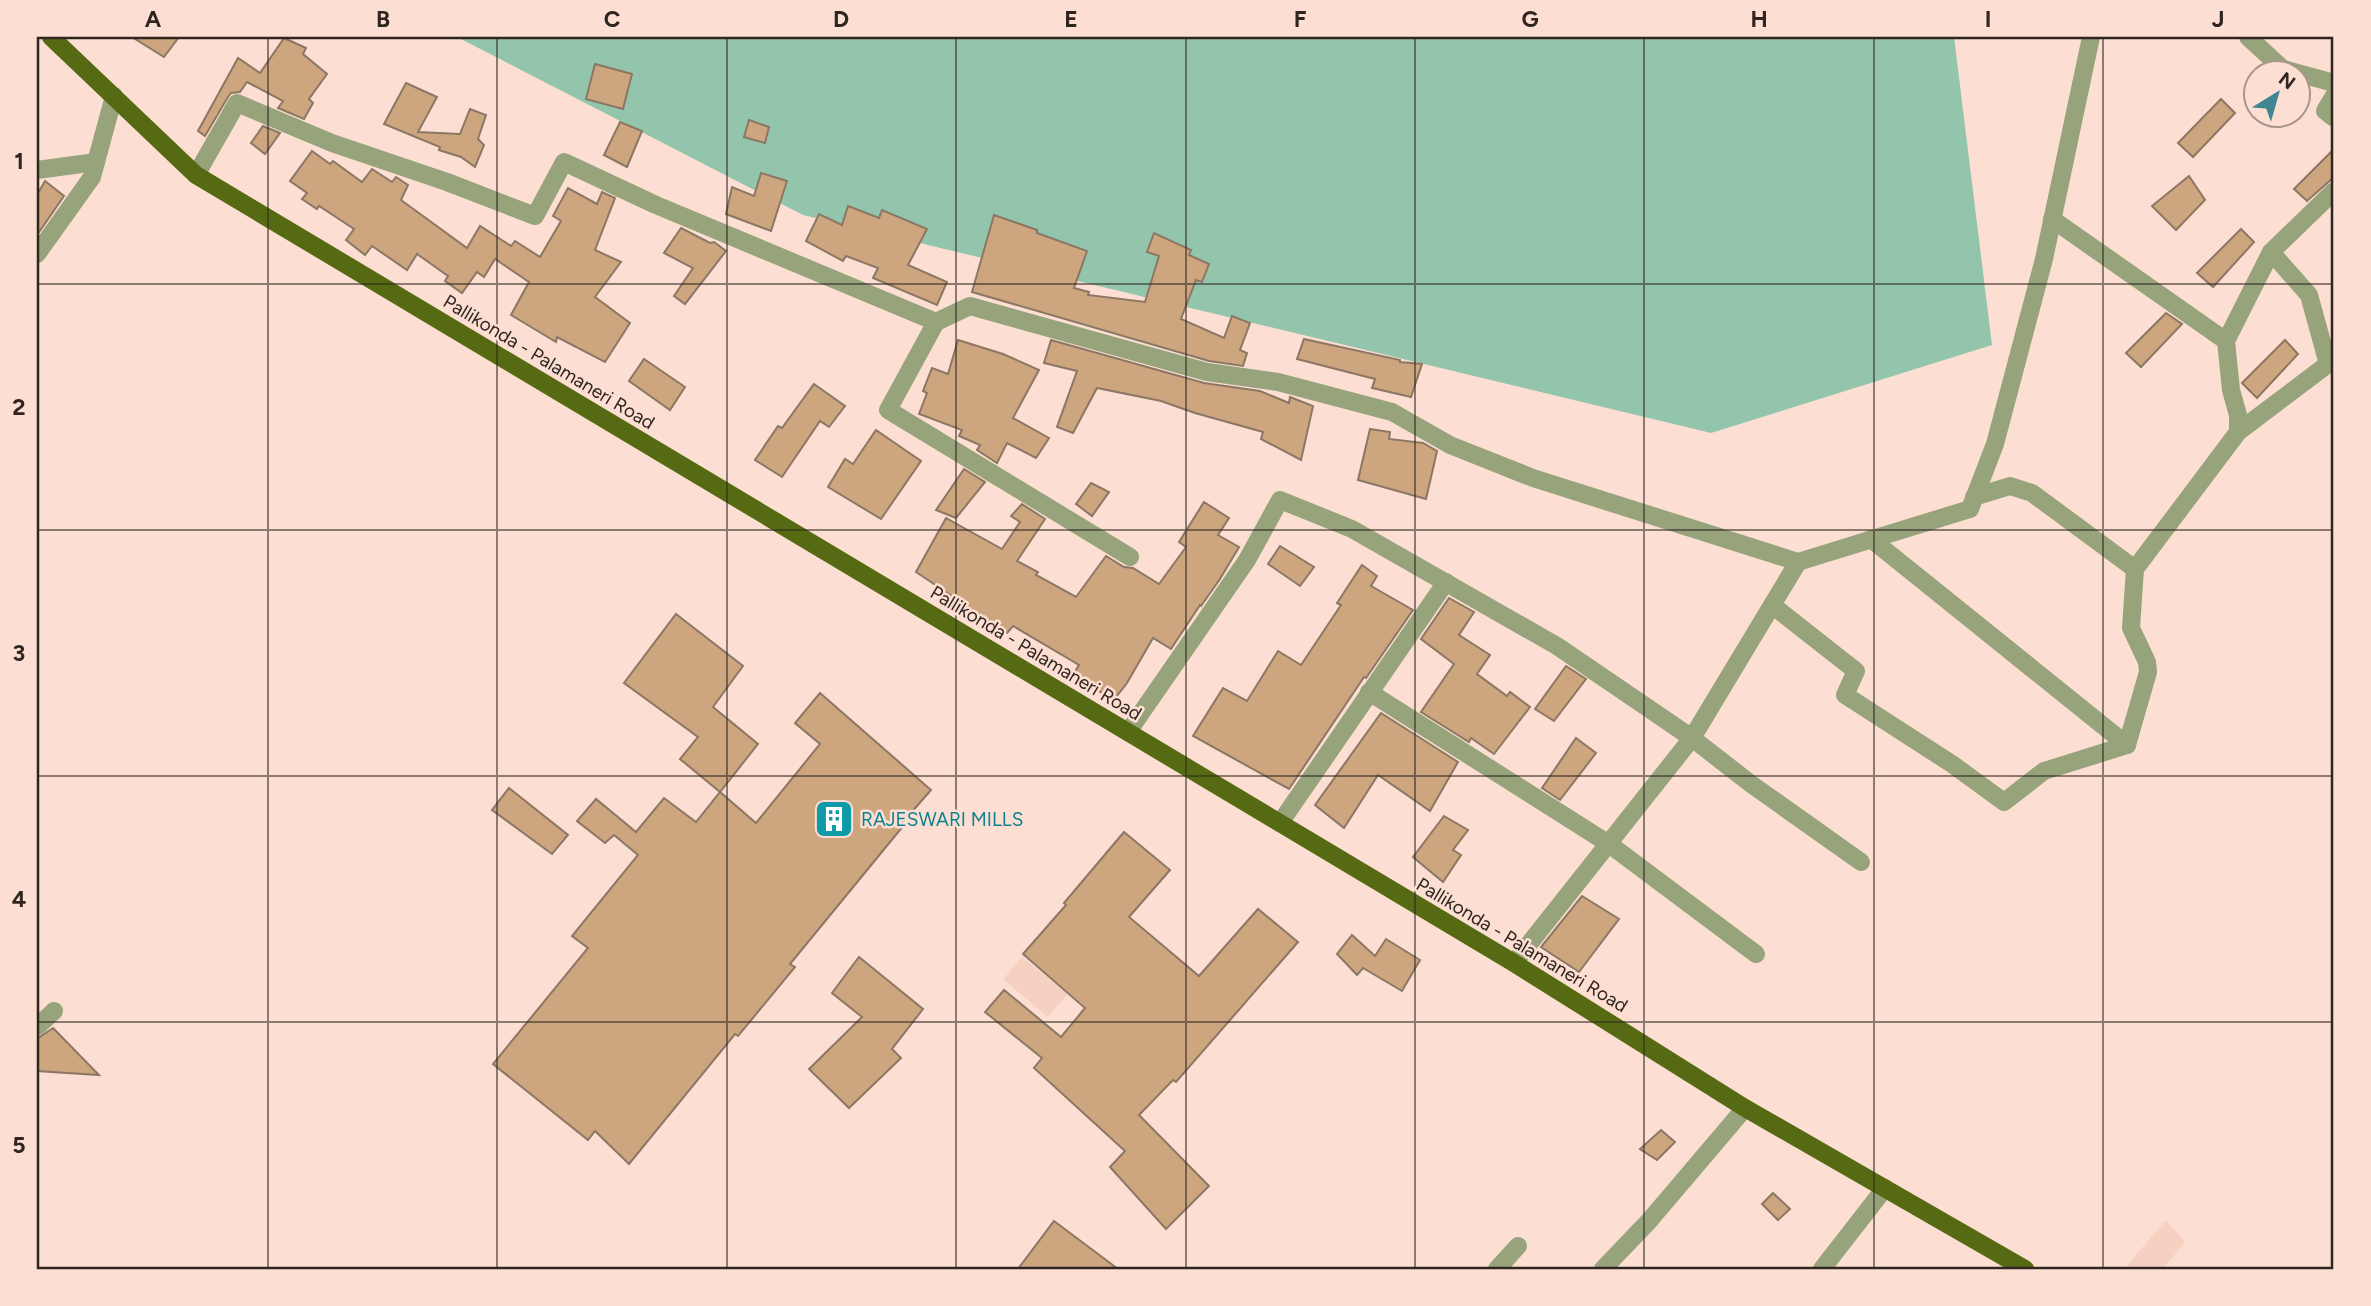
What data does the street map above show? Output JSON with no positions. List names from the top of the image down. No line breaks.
{"streets":{"main road":["Pallikonda - Palamaneri Road"]},"places":{"building":["RAJESWARI MILLS"]},"north":"top right","grid":{"columns":["A","B","C","D","E","F","G","H","I","J"],"rows":["1","2","3","4","5"]}}
